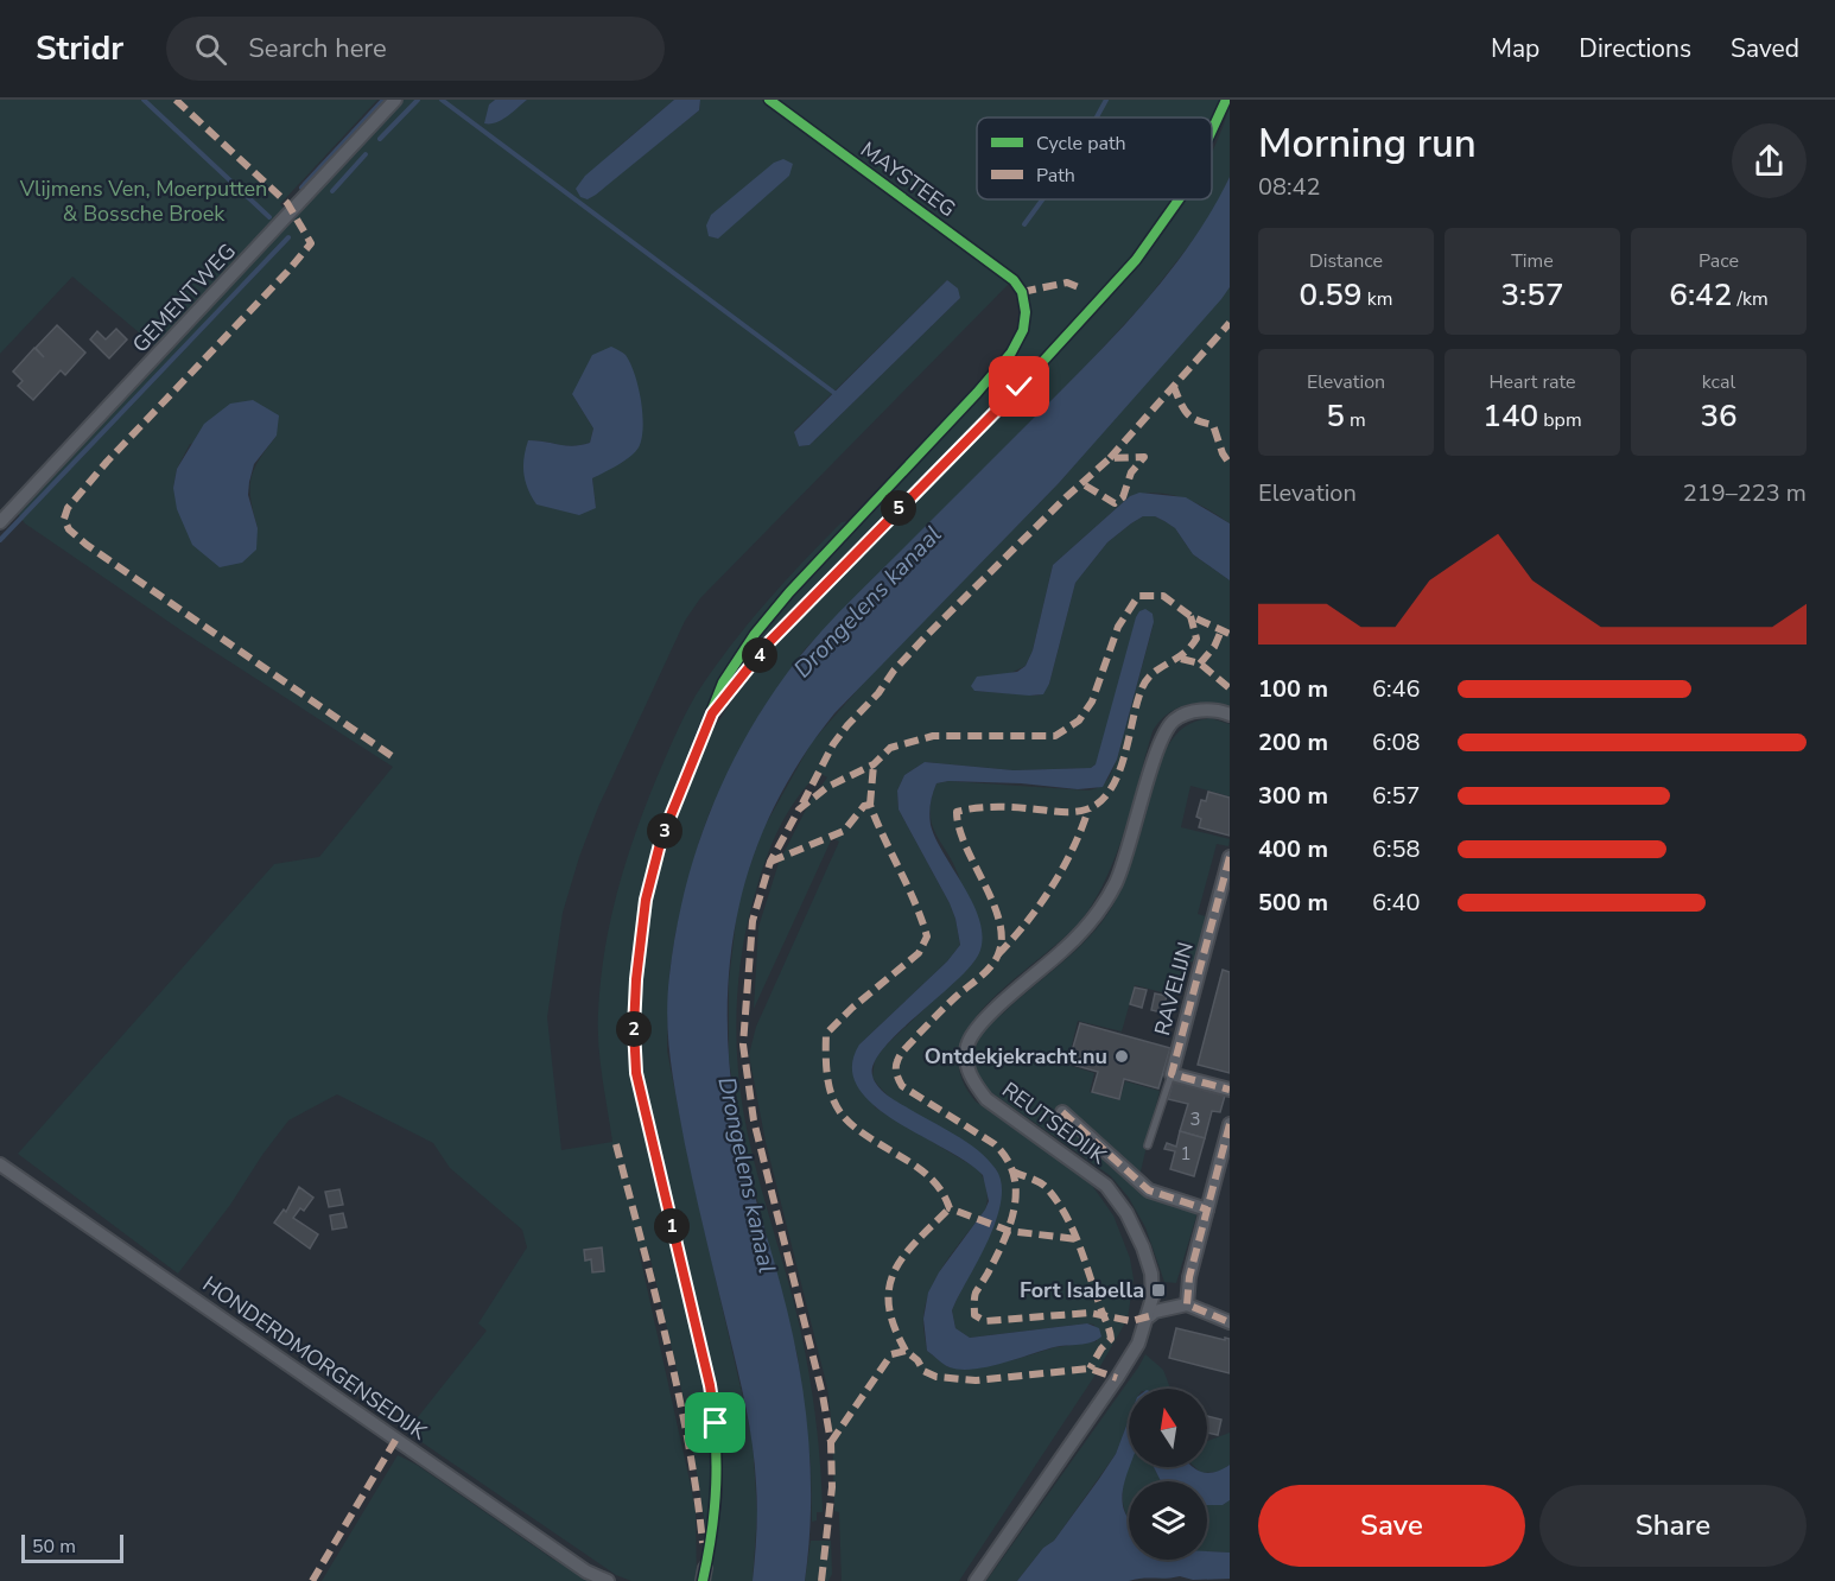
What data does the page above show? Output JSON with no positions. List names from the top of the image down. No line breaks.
{"streets":{"street":["GEMENTWEG","RAVELIJN","REUTSEDIJK","HONDERDMORGENSEDIJK"],"cycle path":["MAYSTEEG"]},"water":["Drongelens kanaal"],"parks":["Vlijmens Ven, Moerputten & Bossche Broek"],"places":{"other":["Ontdekjekracht.nu"],"transit":["Fort Isabella"]},"house_numbers":["3","1"],"legend":["Cycle path","Path"],"scale_bar":"50 m","north":"top","page":{"header":"Stridr","search":"Search here","nav":["Map","Directions","Saved"],"heading":["Morning run","08:42"],"stats":[["Distance","0.59 km"],["Time","3:57"],["Pace","6:42 /km"],["Elevation","5 m"],["Heart rate","140 bpm"],["kcal","36"]],"chart":["Elevation","219–223 m"],"pins":["5","4","3","2","1"],"list":[{"name":"100 m","note":"6:46"},{"name":"200 m","note":"6:08"},{"name":"300 m","note":"6:57"},{"name":"400 m","note":"6:58"},{"name":"500 m","note":"6:40"}],"buttons":["Save","Share"],"scale":"50 m"}}
